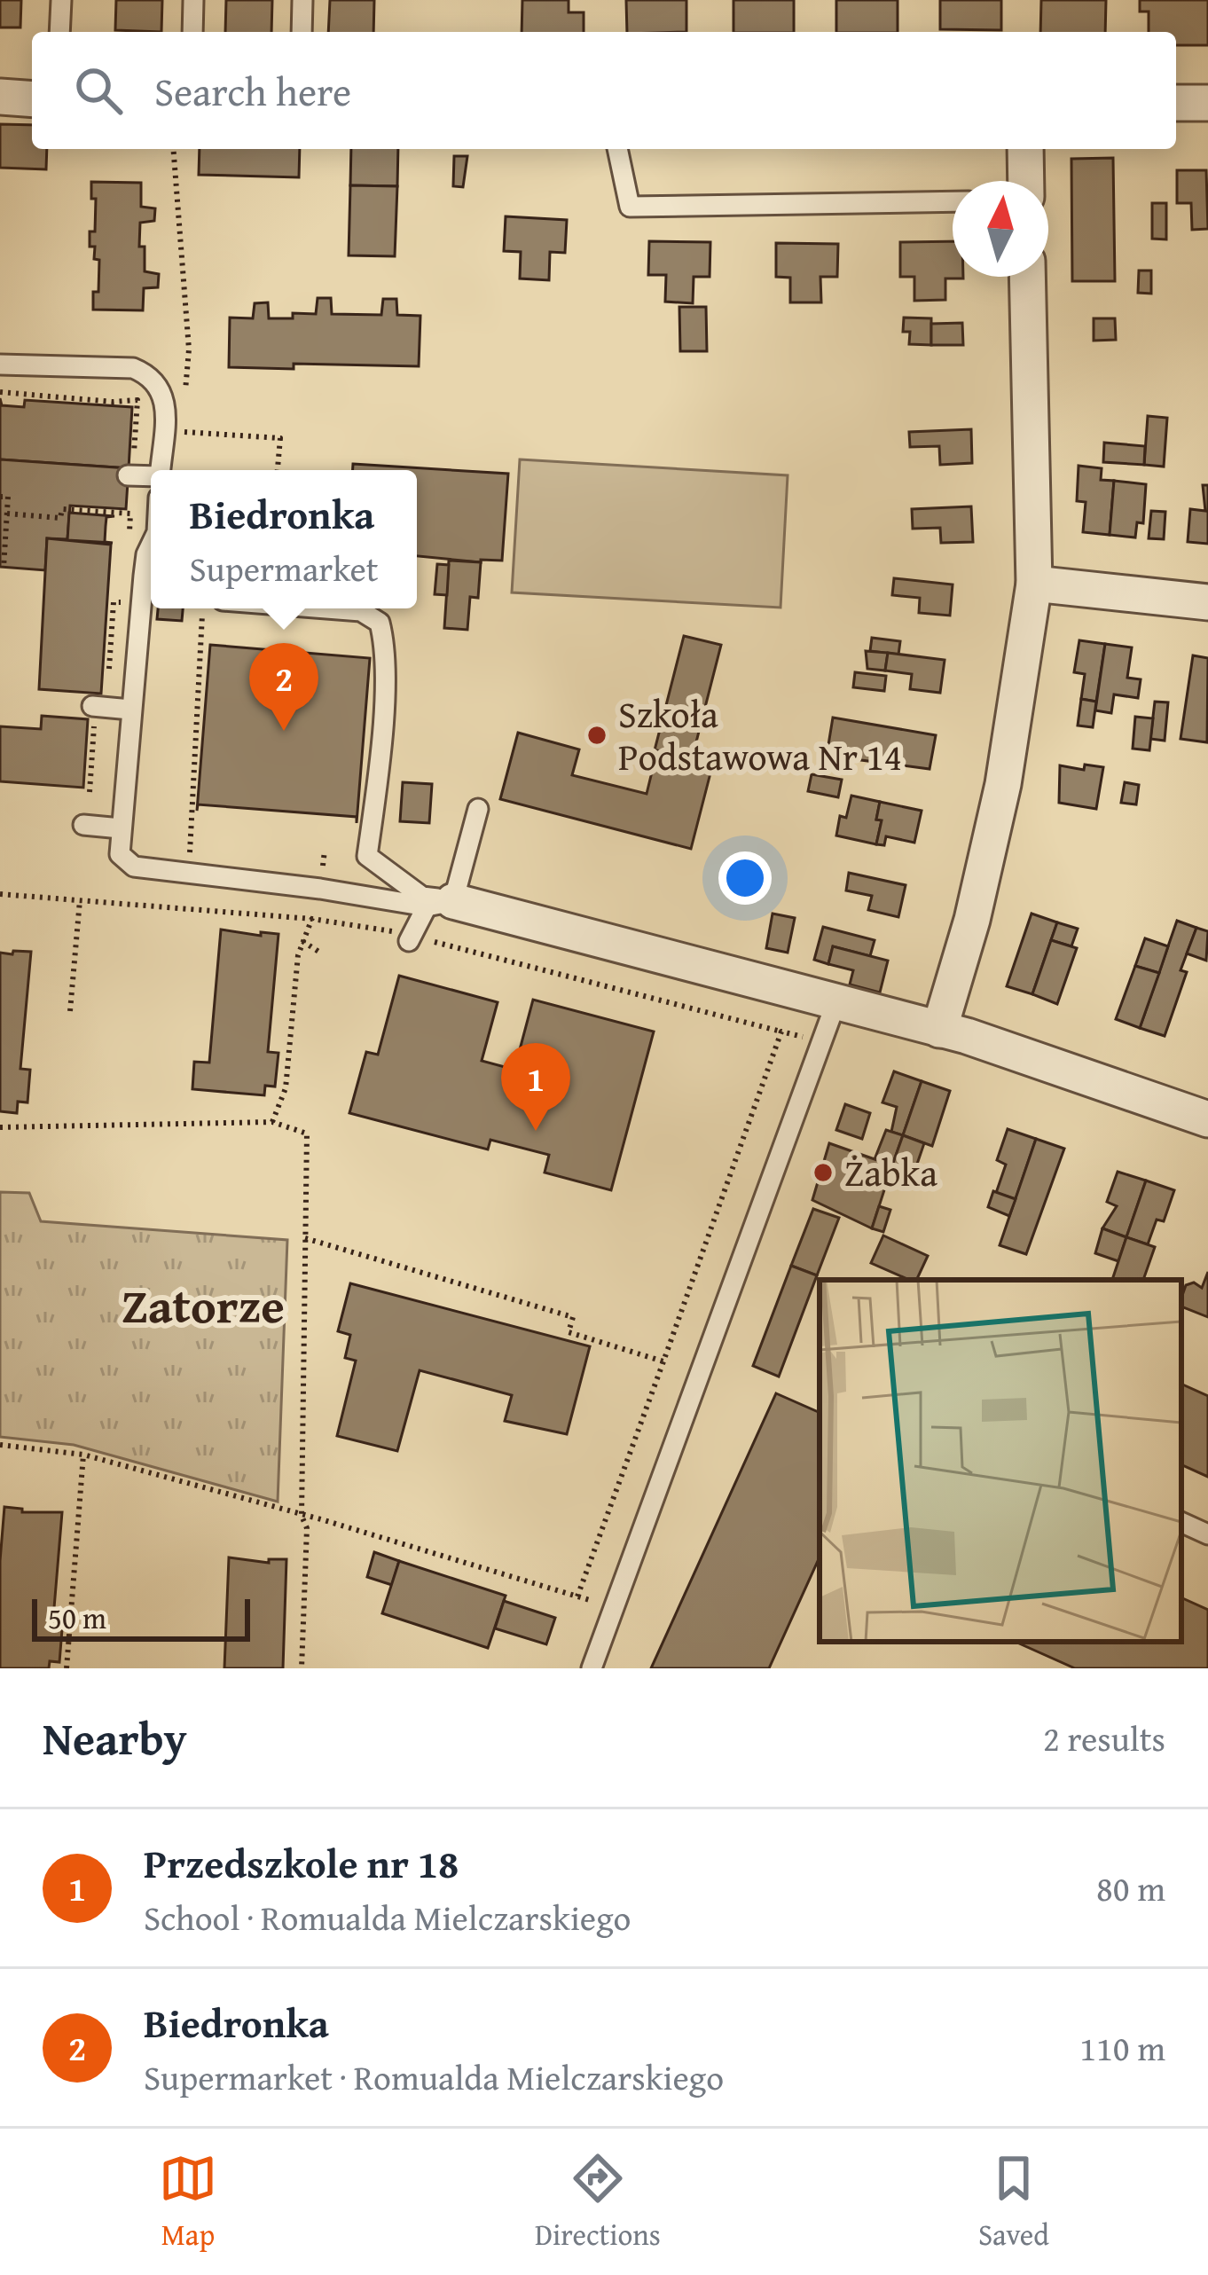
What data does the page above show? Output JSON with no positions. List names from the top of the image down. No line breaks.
{"districts":["Zatorze"],"places":["Szkoła Podstawowa Nr 14","Żabka"],"scale_bar":"50 m","north":"top","page":{"search":"Search here","popup":["Biedronka","Supermarket"],"pins":["2","1"],"scale":"50 m","heading":["Nearby","2 results"],"list":[{"mark":"1","name":"Przedszkole nr 18","note":"School · Romualda Mielczarskiego","value":"80 m"},{"mark":"2","name":"Biedronka","note":"Supermarket · Romualda Mielczarskiego","value":"110 m"}],"nav":["Map","Directions","Saved"]}}
